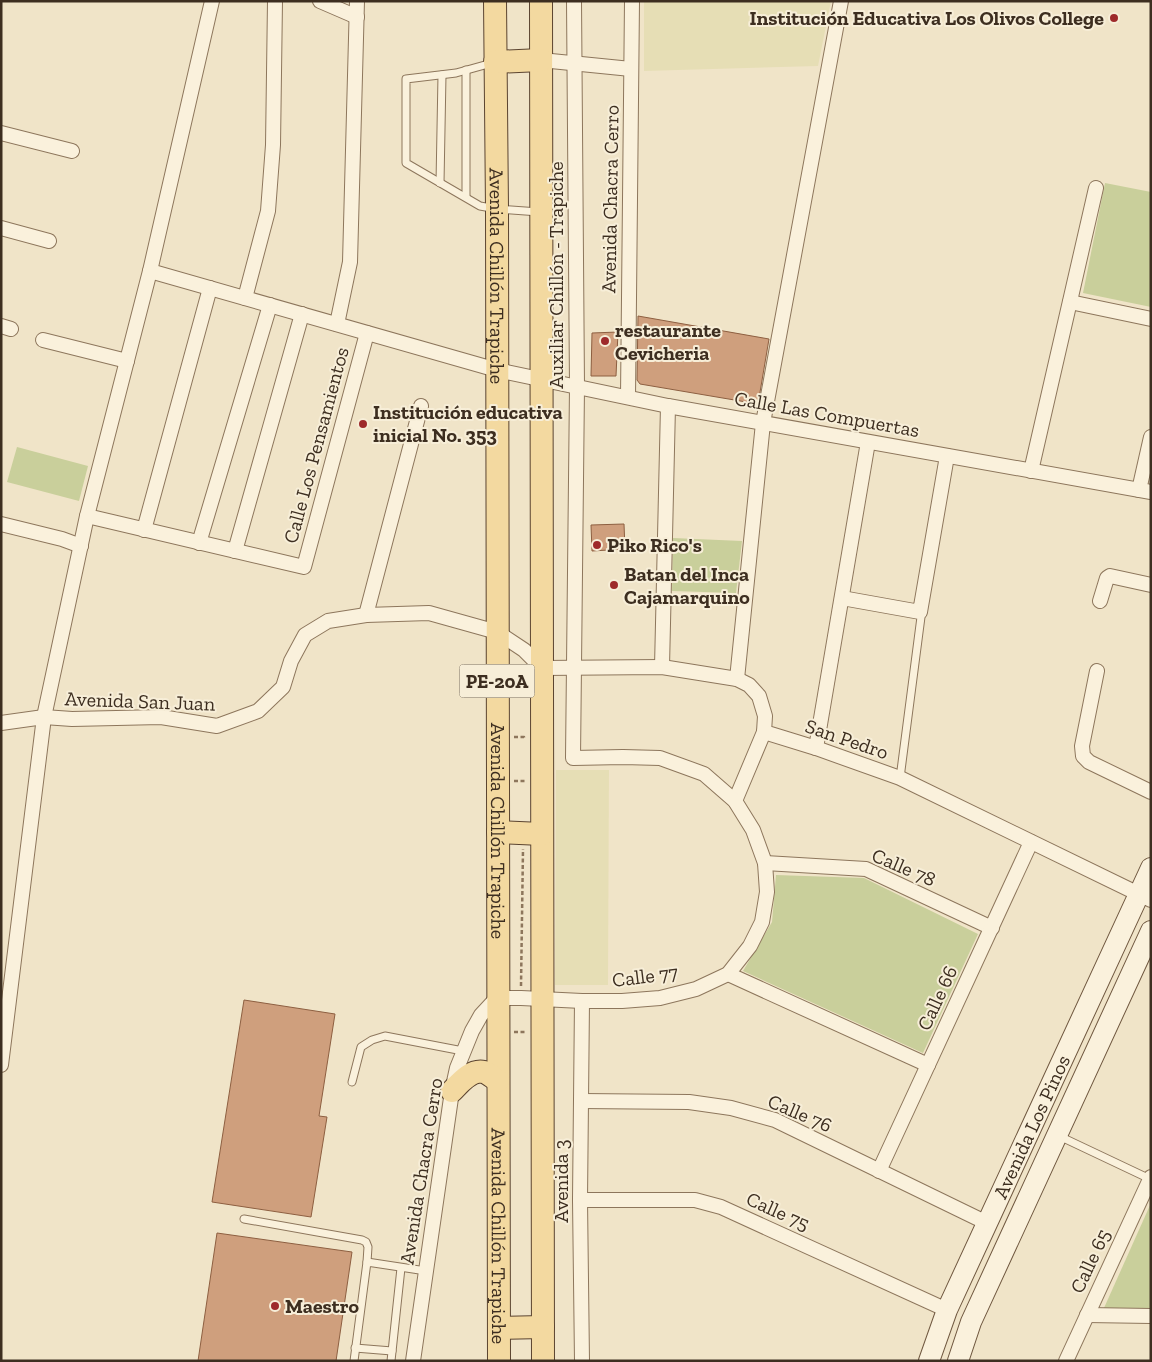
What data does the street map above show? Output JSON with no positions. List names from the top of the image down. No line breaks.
{"streets":{"main road":["Avenida Chillón Trapiche","PE-20A"],"street":["Avenida Chacra Cerro","Auxiliar Chillón - Trapiche","Calle Las Compuertas","Calle Los Pensamientos","Avenida San Juan","San Pedro","Calle 78","Calle 77","Calle 66","Calle 76","Avenida Los Pinos","Avenida 3","Calle 75","Calle 65"]},"crossings":[["Avenida Chacra Cerro","Avenida Chillón Trapiche"],["Avenida Chacra Cerro","Calle Las Compuertas"],["Avenida Chacra Cerro","Calle 77"],["Auxiliar Chillón - Trapiche","Calle Las Compuertas"],["Auxiliar Chillón - Trapiche","Calle 77"],["Avenida Chillón Trapiche","Calle Las Compuertas"],["Avenida Chillón Trapiche","Avenida San Juan"],["Avenida Chillón Trapiche","Calle 77"],["Calle Las Compuertas","Calle Los Pensamientos"],["Calle Las Compuertas","PE-20A"],["PE-20A","Avenida San Juan"],["PE-20A","Calle 77"],["San Pedro","Calle 66"],["San Pedro","Avenida Los Pinos"],["Calle 78","Calle 77"],["Calle 78","Calle 66"],["Calle 77","Avenida 3"],["Calle 66","Calle 76"],["Calle 76","Avenida Los Pinos"],["Calle 76","Avenida 3"],["Avenida Los Pinos","Calle 75"],["Avenida 3","Calle 75"]],"places":["Institución Educativa Los Olivos College","restaurante Cevicheria","Institución educativa inicial No. 353","Piko Rico's","Batan del Inca Cajamarquino","Maestro"]}
